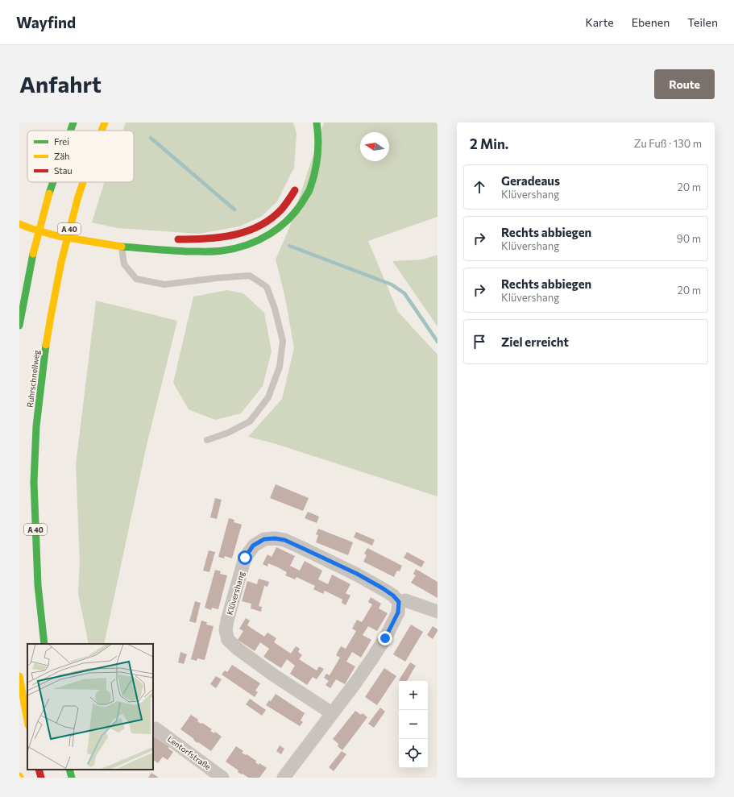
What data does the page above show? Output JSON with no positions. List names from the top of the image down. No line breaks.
{"streets":{"highway":["A 40","Ruhrschnellweg"],"street":["Klüvershang","Lentorfstraße"]},"legend":["Frei","Zäh","Stau"],"north":"left","page":{"header":"Wayfind","nav":["Karte","Ebenen","Teilen"],"buttons":"Route","title":"Anfahrt","heading":["2 Min.","Zu Fuß · 130 m"],"list":[["Geradeaus","Klüvershang","20 m"],["Rechts abbiegen","Klüvershang","90 m"],["Rechts abbiegen","Klüvershang","20 m"],"Ziel erreicht"],"map_buttons":["+","−"]}}
